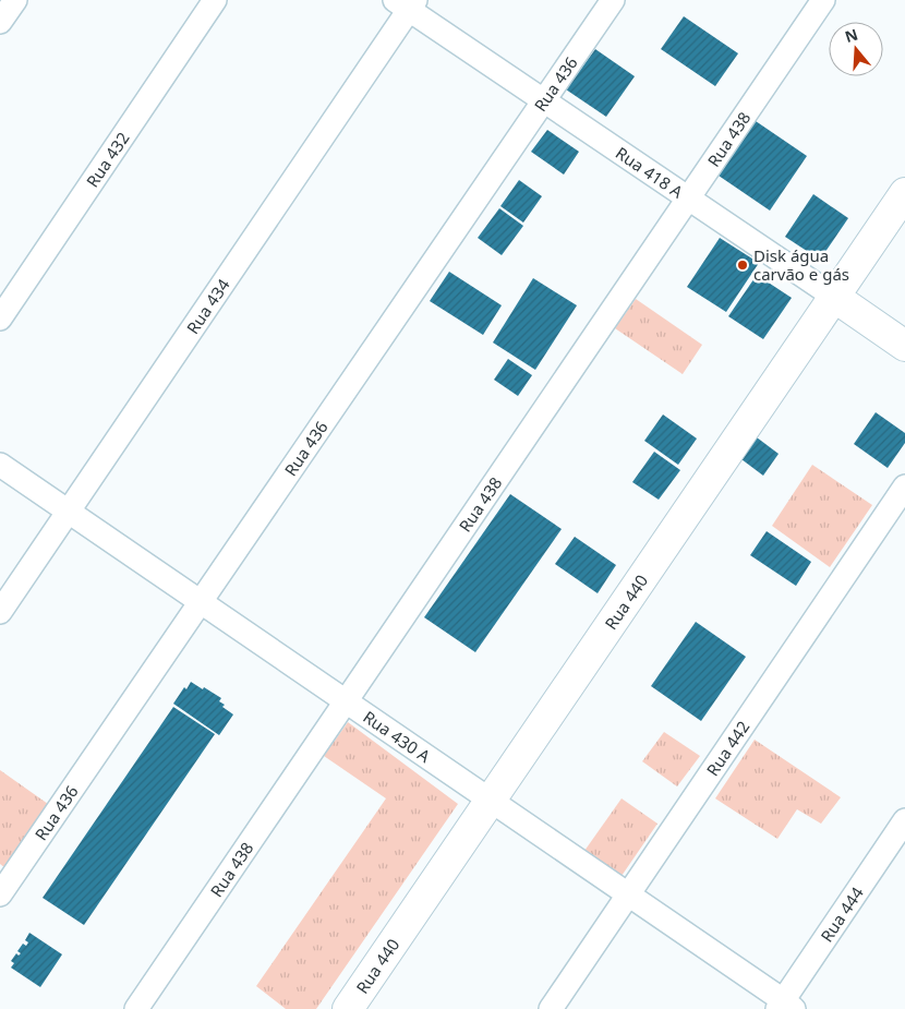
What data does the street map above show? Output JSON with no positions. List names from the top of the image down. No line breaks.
{"streets":{"main road":["Rua 418 A","Rua 440"],"street":["Rua 436","Rua 438","Rua 432","Rua 434","Rua 430 A","Rua 442","Rua 444"]},"crossings":[["Rua 436","Rua 418 A"],["Rua 436","Rua 430 A"],["Rua 438","Rua 418 A"],["Rua 438","Rua 430 A"],["Rua 418 A","Rua 434"],["Rua 418 A","Rua 440"],["Rua 434","Rua 430 A"],["Rua 440","Rua 430 A"],["Rua 430 A","Rua 442"],["Rua 430 A","Rua 444"]],"places":["Disk água carvão e gás"],"north":"top"}
